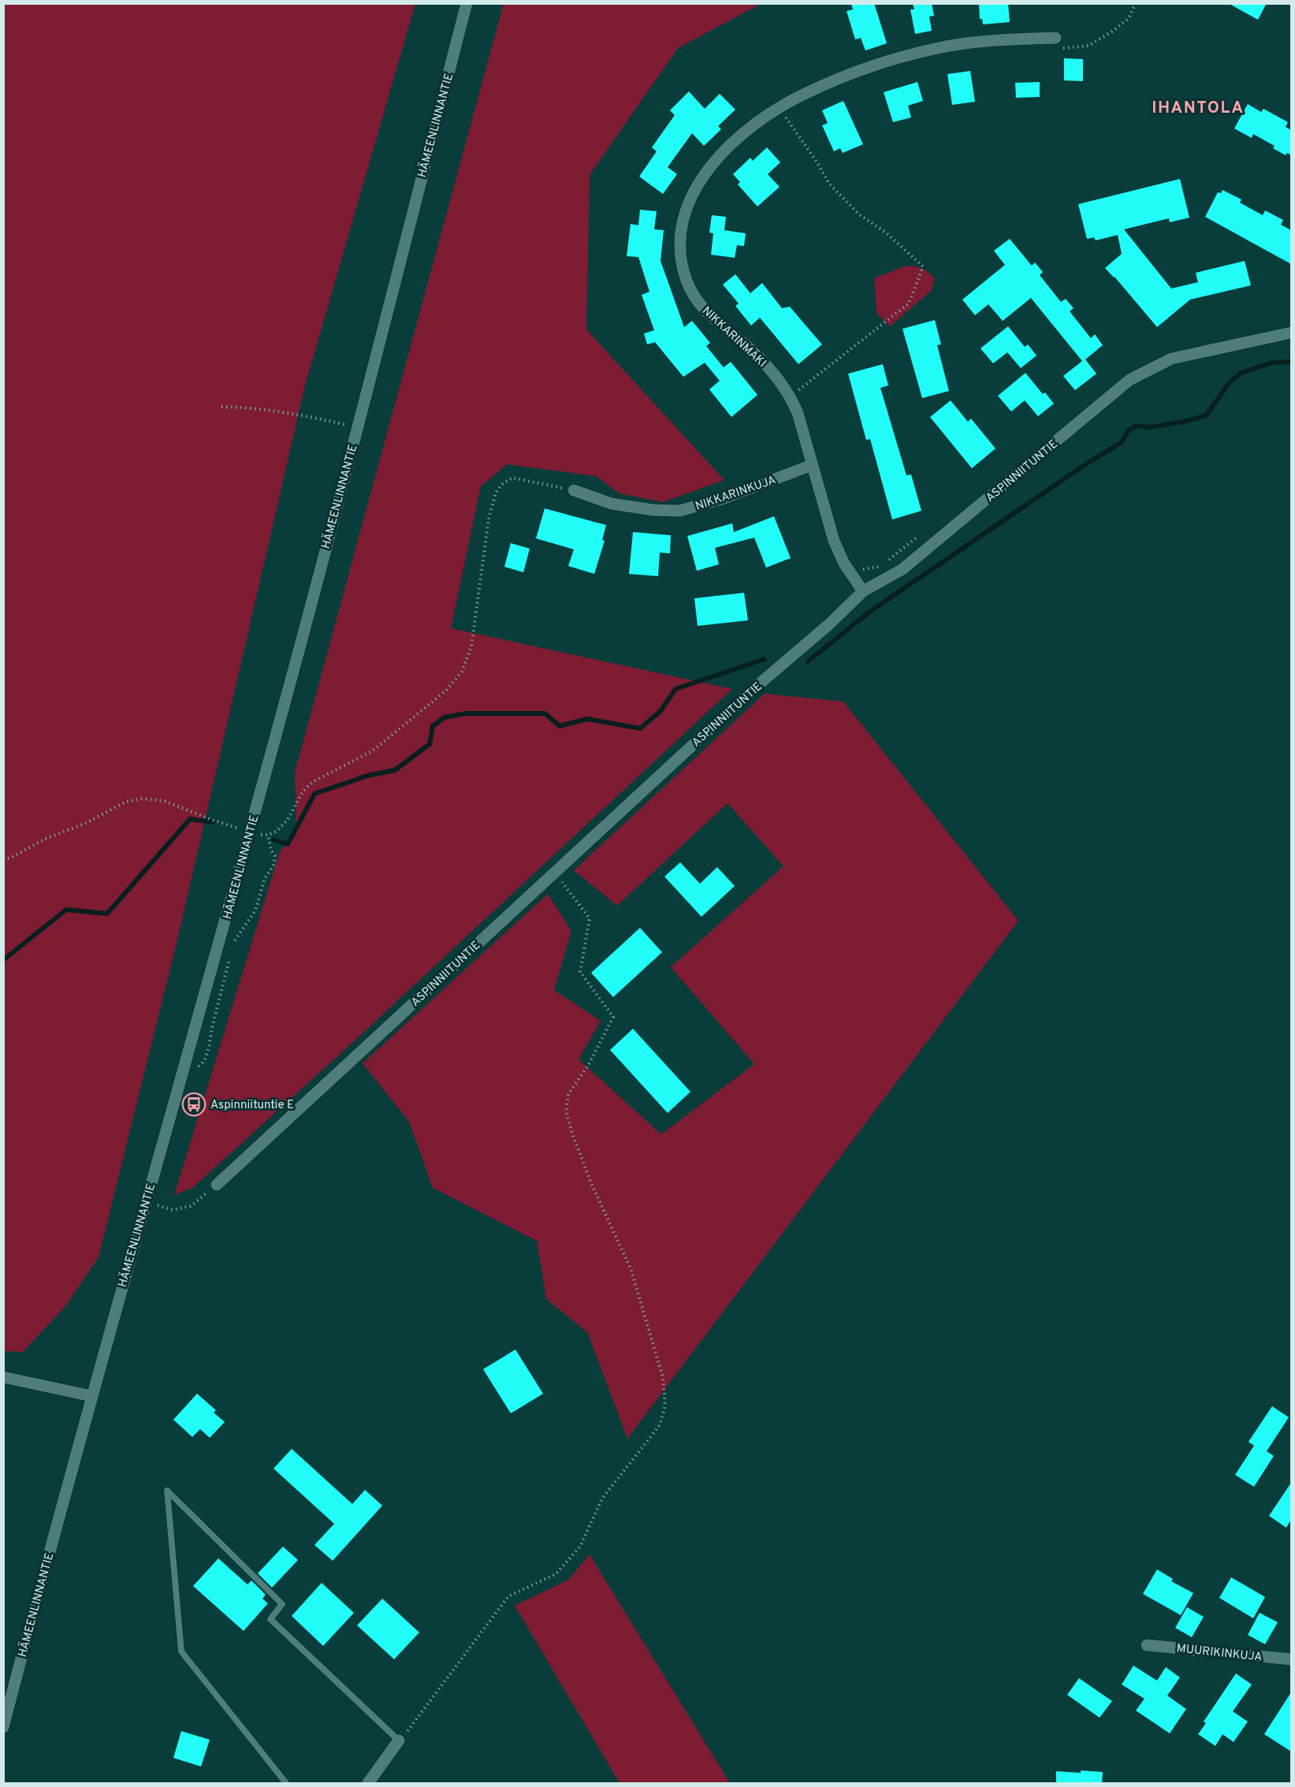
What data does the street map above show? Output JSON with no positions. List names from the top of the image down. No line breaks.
{"streets":{"street":["HÄMEENLINNANTIE","NIKKARINMÄKI","ASPINNIITUNTIE","NIKKARINKUJA","MUURIKINKUJA"]},"crossings":[["NIKKARINMÄKI","ASPINNIITUNTIE"],["NIKKARINMÄKI","NIKKARINKUJA"]],"districts":["IHANTOLA"],"places":{"bus stop":["Aspinniituntie E"]}}
